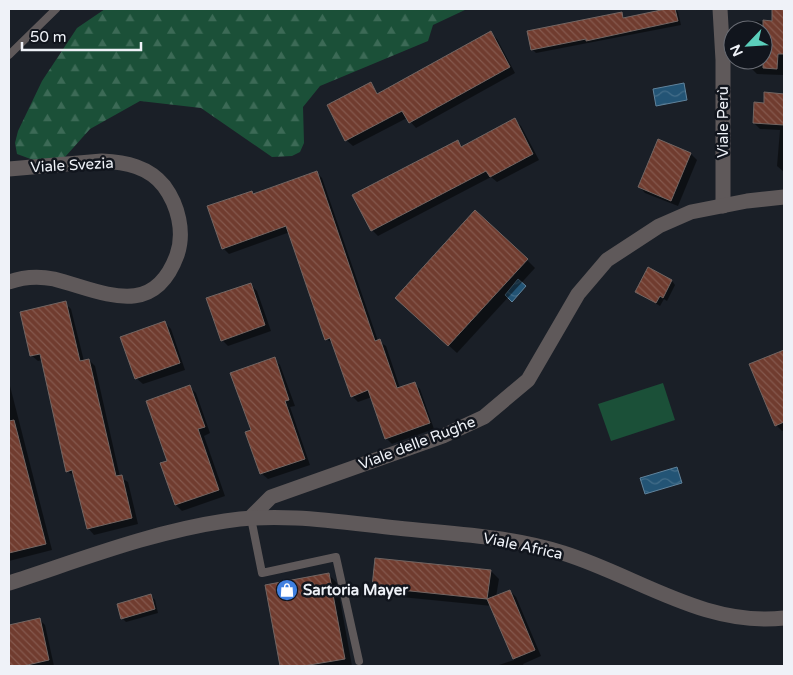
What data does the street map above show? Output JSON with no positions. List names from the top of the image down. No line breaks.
{"streets":{"street":["Viale Perù","Viale Svezia","Viale delle Rughe","Viale Africa"]},"crossings":[["Viale Perù","Viale delle Rughe"],["Viale delle Rughe","Viale Africa"]],"places":{"shop":["Sartoria Mayer"]},"scale_bar":"50 m","north":"bottom left"}
